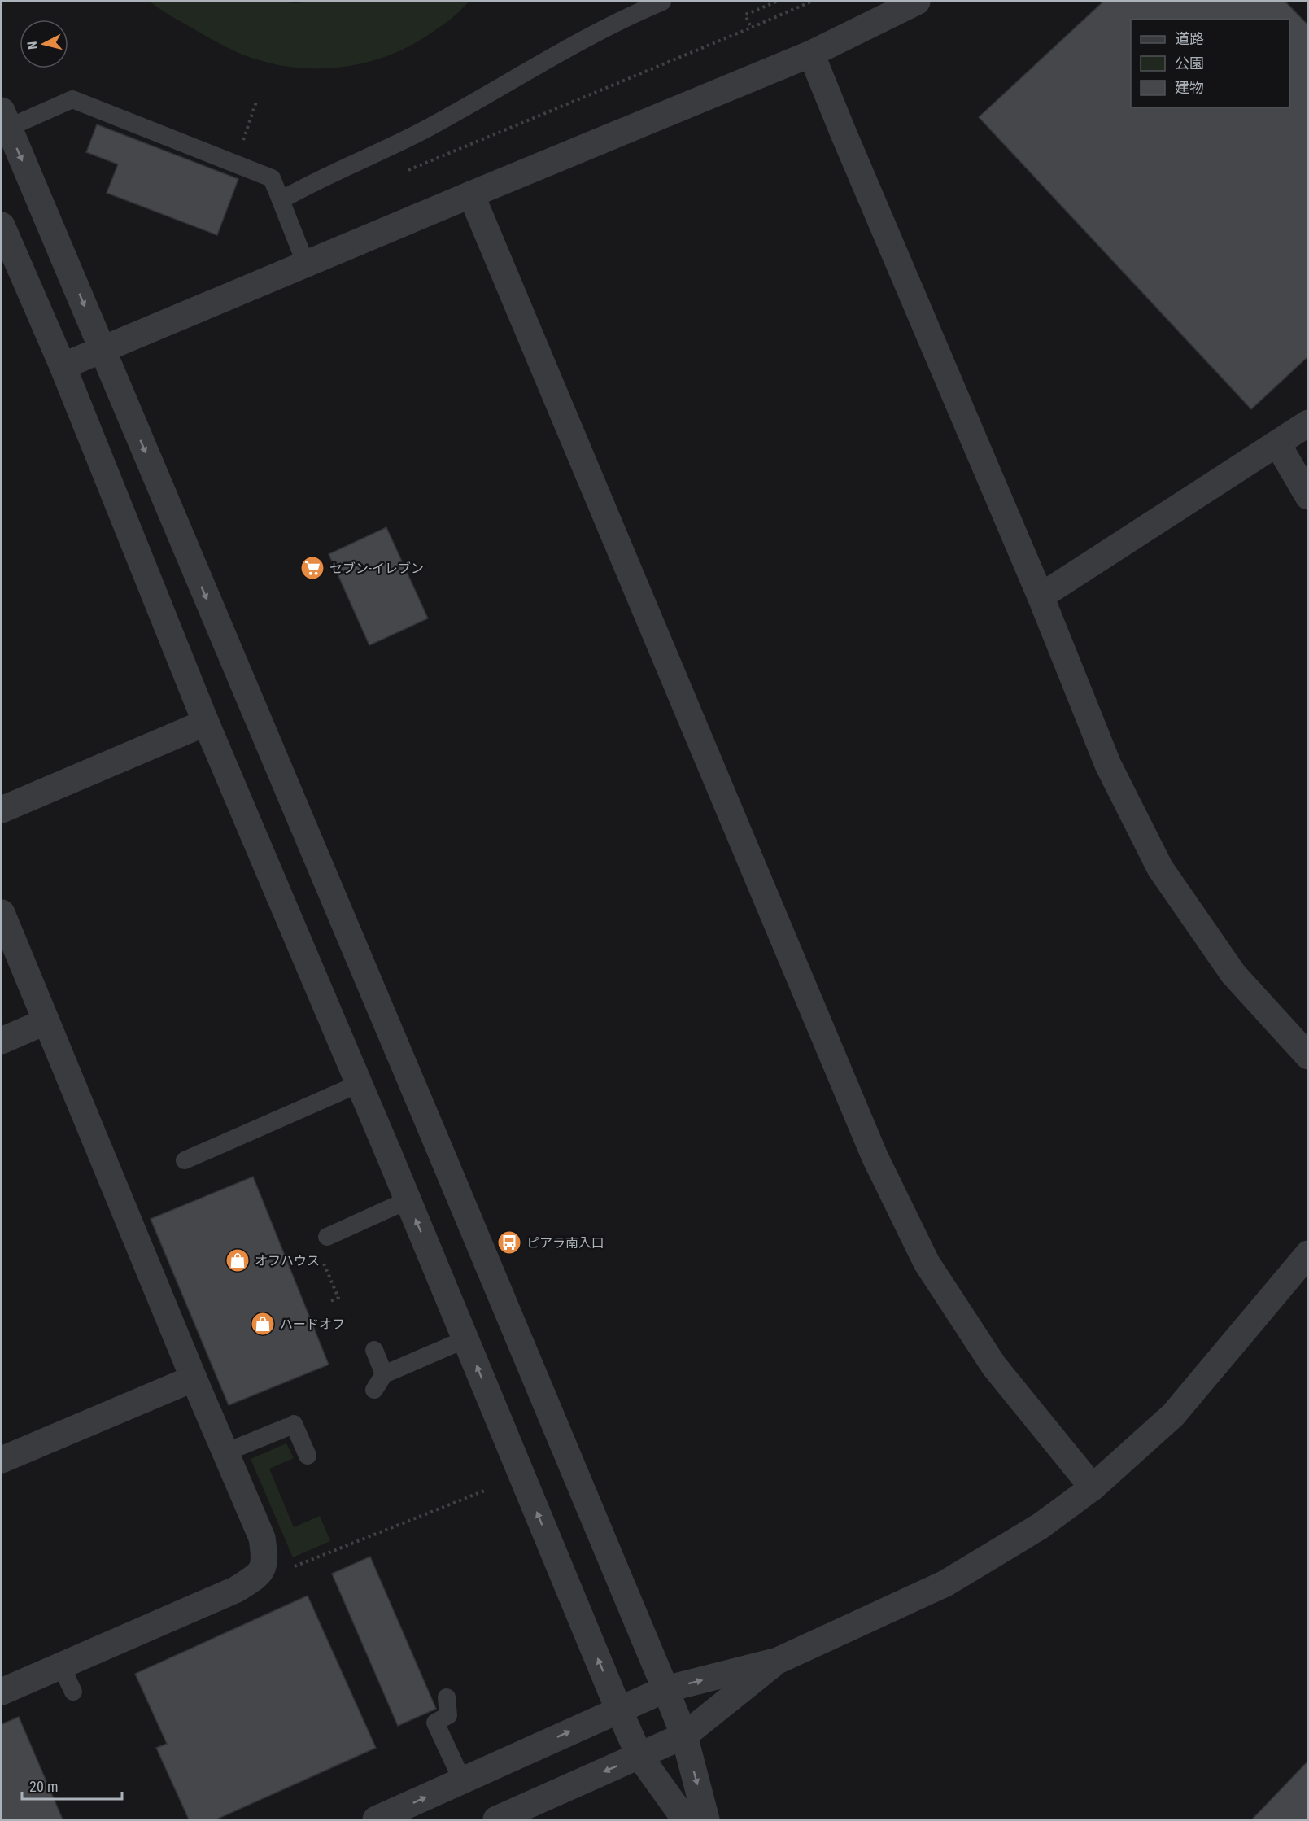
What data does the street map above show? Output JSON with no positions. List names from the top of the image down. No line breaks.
{"places":{"supermarket":["セブン-イレブン"],"bus stop":["ピアラ南入口"],"shop":["オフハウス","ハードオフ"]},"legend":["道路","公園","建物"],"scale_bar":"20 m","north":"left"}
